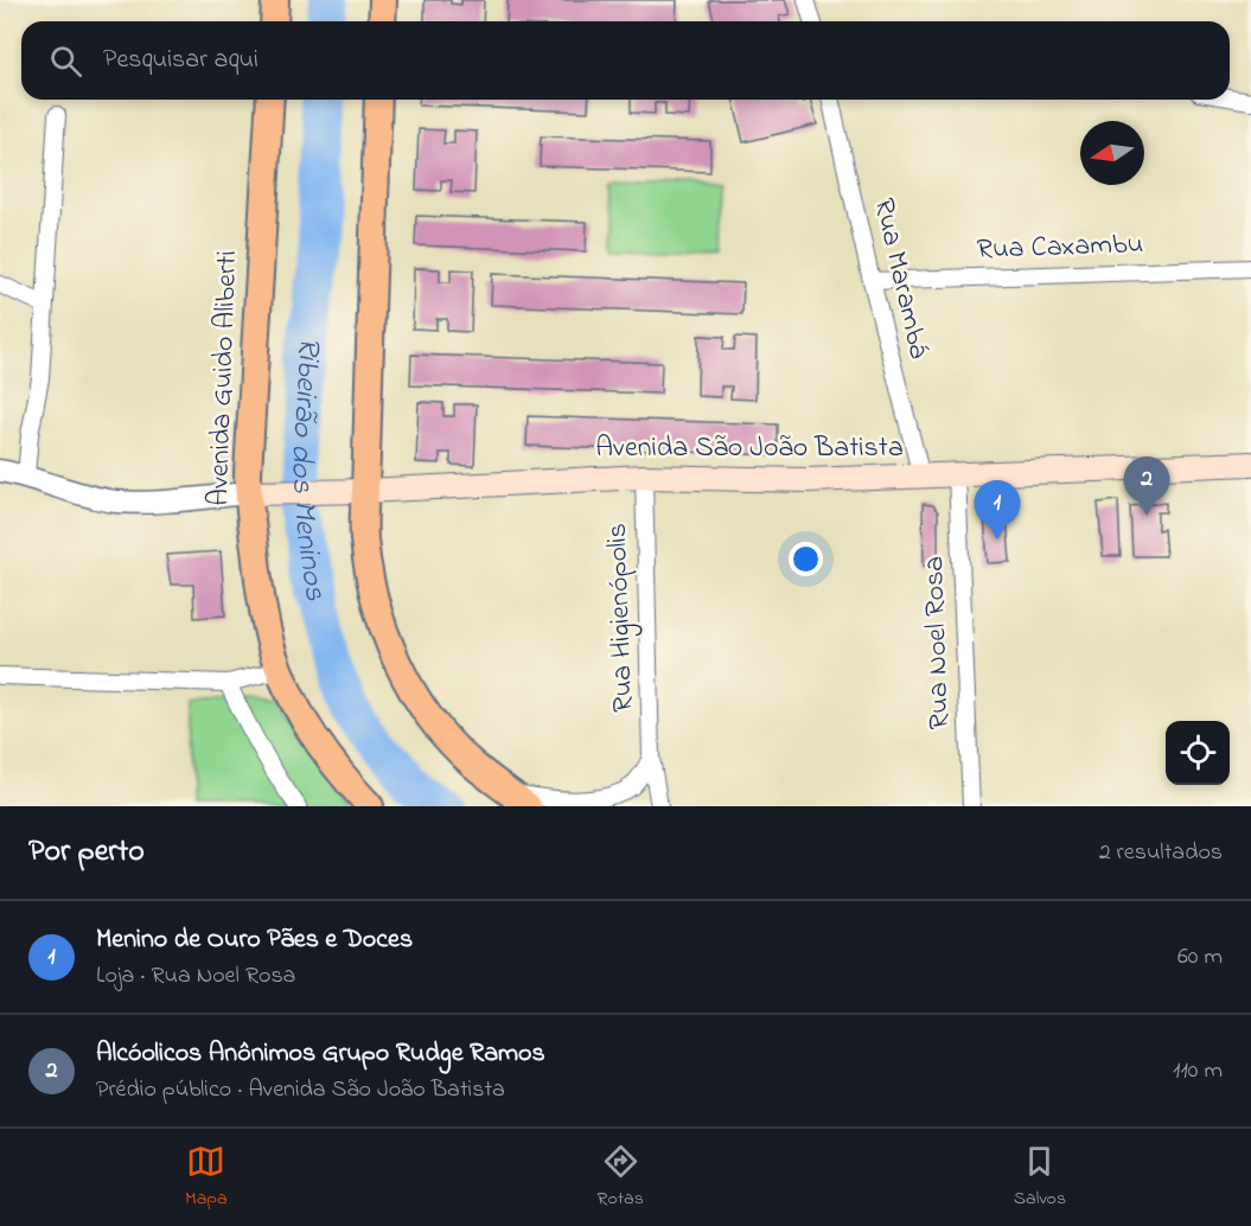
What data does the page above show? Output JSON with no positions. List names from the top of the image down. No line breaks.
{"streets":{"main road":["Avenida Guido Aliberti","Avenida São João Batista"],"street":["Rua Caxambu","Rua Marambá","Rua Higienópolis","Rua Noel Rosa"]},"crossings":[["Rua Caxambu","Rua Marambá"],["Rua Marambá","Avenida São João Batista"],["Avenida Guido Aliberti","Avenida São João Batista"],["Avenida São João Batista","Rua Higienópolis"],["Avenida São João Batista","Rua Noel Rosa"]],"water":["Ribeirão dos Meninos"],"north":"left","page":{"search":"Pesquisar aqui","pins":["2","1"],"heading":["Por perto","2 resultados"],"list":[{"mark":"1","name":"Menino de Ouro Pães e Doces","note":"Loja · Rua Noel Rosa","value":"60 m"},{"mark":"2","name":"Alcóolicos Anônimos Grupo Rudge Ramos","note":"Prédio público · Avenida São João Batista","value":"110 m"}],"nav":["Mapa","Rotas","Salvos"]}}
